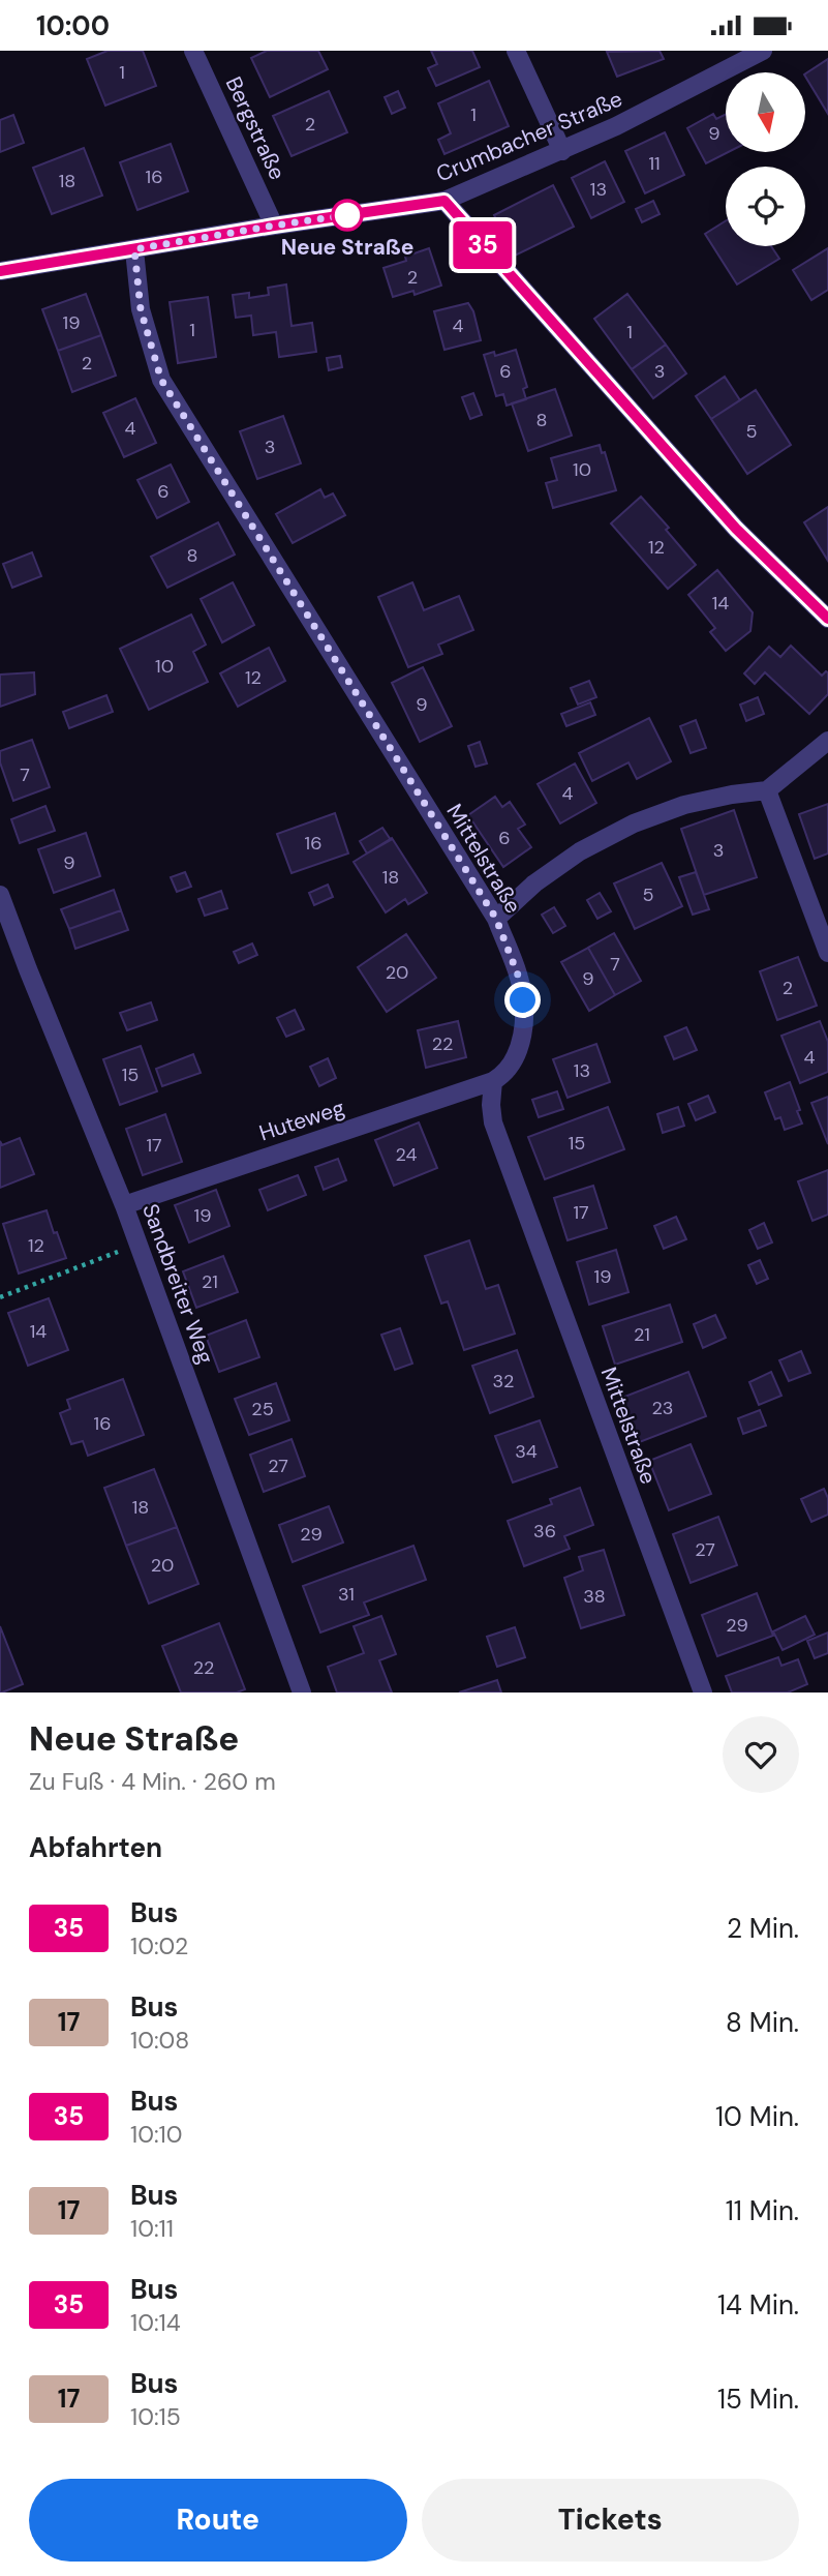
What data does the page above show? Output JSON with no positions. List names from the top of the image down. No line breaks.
{"streets":{"street":["Bergstraße","Crumbacher Straße","Mittelstraße","Huteweg","Sandbreiter Weg"]},"crossings":[["Bergstraße","Crumbacher Straße"],["Crumbacher Straße","Mittelstraße"],["Mittelstraße","Huteweg"],["Huteweg","Sandbreiter Weg"]],"places":["Neue Straße"],"lines":["bus line 35"],"house_numbers":["1","1","2","9","11","16","18","13","2","19","4","1","1","2","6","3","8","4","5","3","10","6","12","8","14","10","12","9","7","4","6","16","3","9","18","5","7","20","9","2","22","4","13","15","15","17","24","17","19","12","19","21","14","21","32","23","25","16","34","27","18","36","29","27","20","31","38","29","22"],"north":"bottom","page":{"status":"10:00","on_map":"35","heading":[["Neue Straße","Zu Fuß · 4 Min. · 260 m"],"Abfahrten"],"list":[{"mark":"35","name":"Bus","note":"10:02","value":"2 Min."},{"mark":"17","name":"Bus","note":"10:08","value":"8 Min."},{"mark":"35","name":"Bus","note":"10:10","value":"10 Min."},{"mark":"17","name":"Bus","note":"10:11","value":"11 Min."},{"mark":"35","name":"Bus","note":"10:14","value":"14 Min."},{"mark":"17","name":"Bus","note":"10:15","value":"15 Min."}],"buttons":["Route","Tickets"]}}
